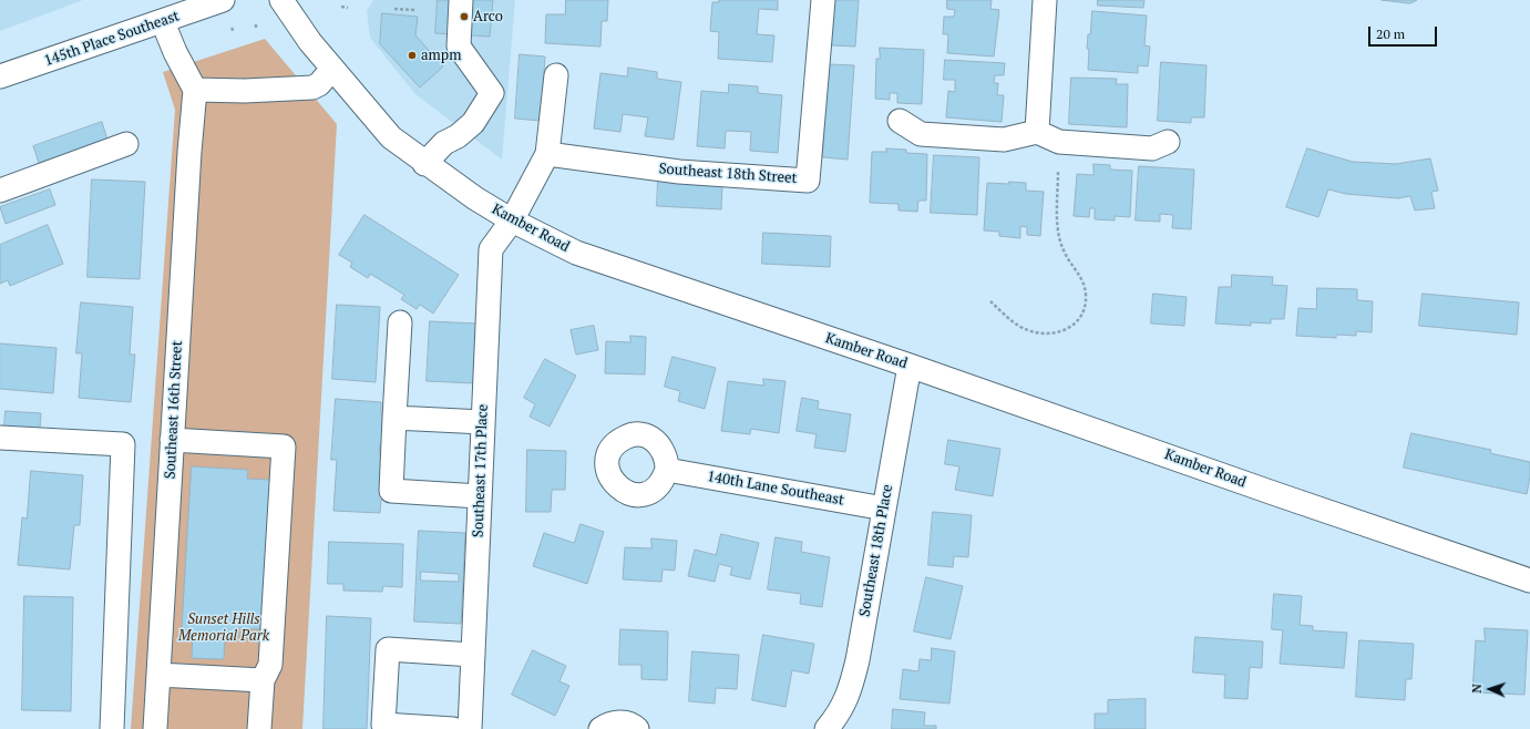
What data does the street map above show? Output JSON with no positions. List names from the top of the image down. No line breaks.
{"streets":{"street":["145th Place Southeast","Southeast 18th Street","Kamber Road","Southeast 16th Street","Southeast 17th Place","140th Lane Southeast","Southeast 18th Place"]},"crossings":[["Southeast 18th Street","Southeast 17th Place"],["Kamber Road","Southeast 17th Place"],["Kamber Road","Southeast 18th Place"],["140th Lane Southeast","Southeast 18th Place"]],"parks":["Sunset Hills Memorial Park"],"places":["Arco","ampm"],"scale_bar":"20 m","north":"left"}
